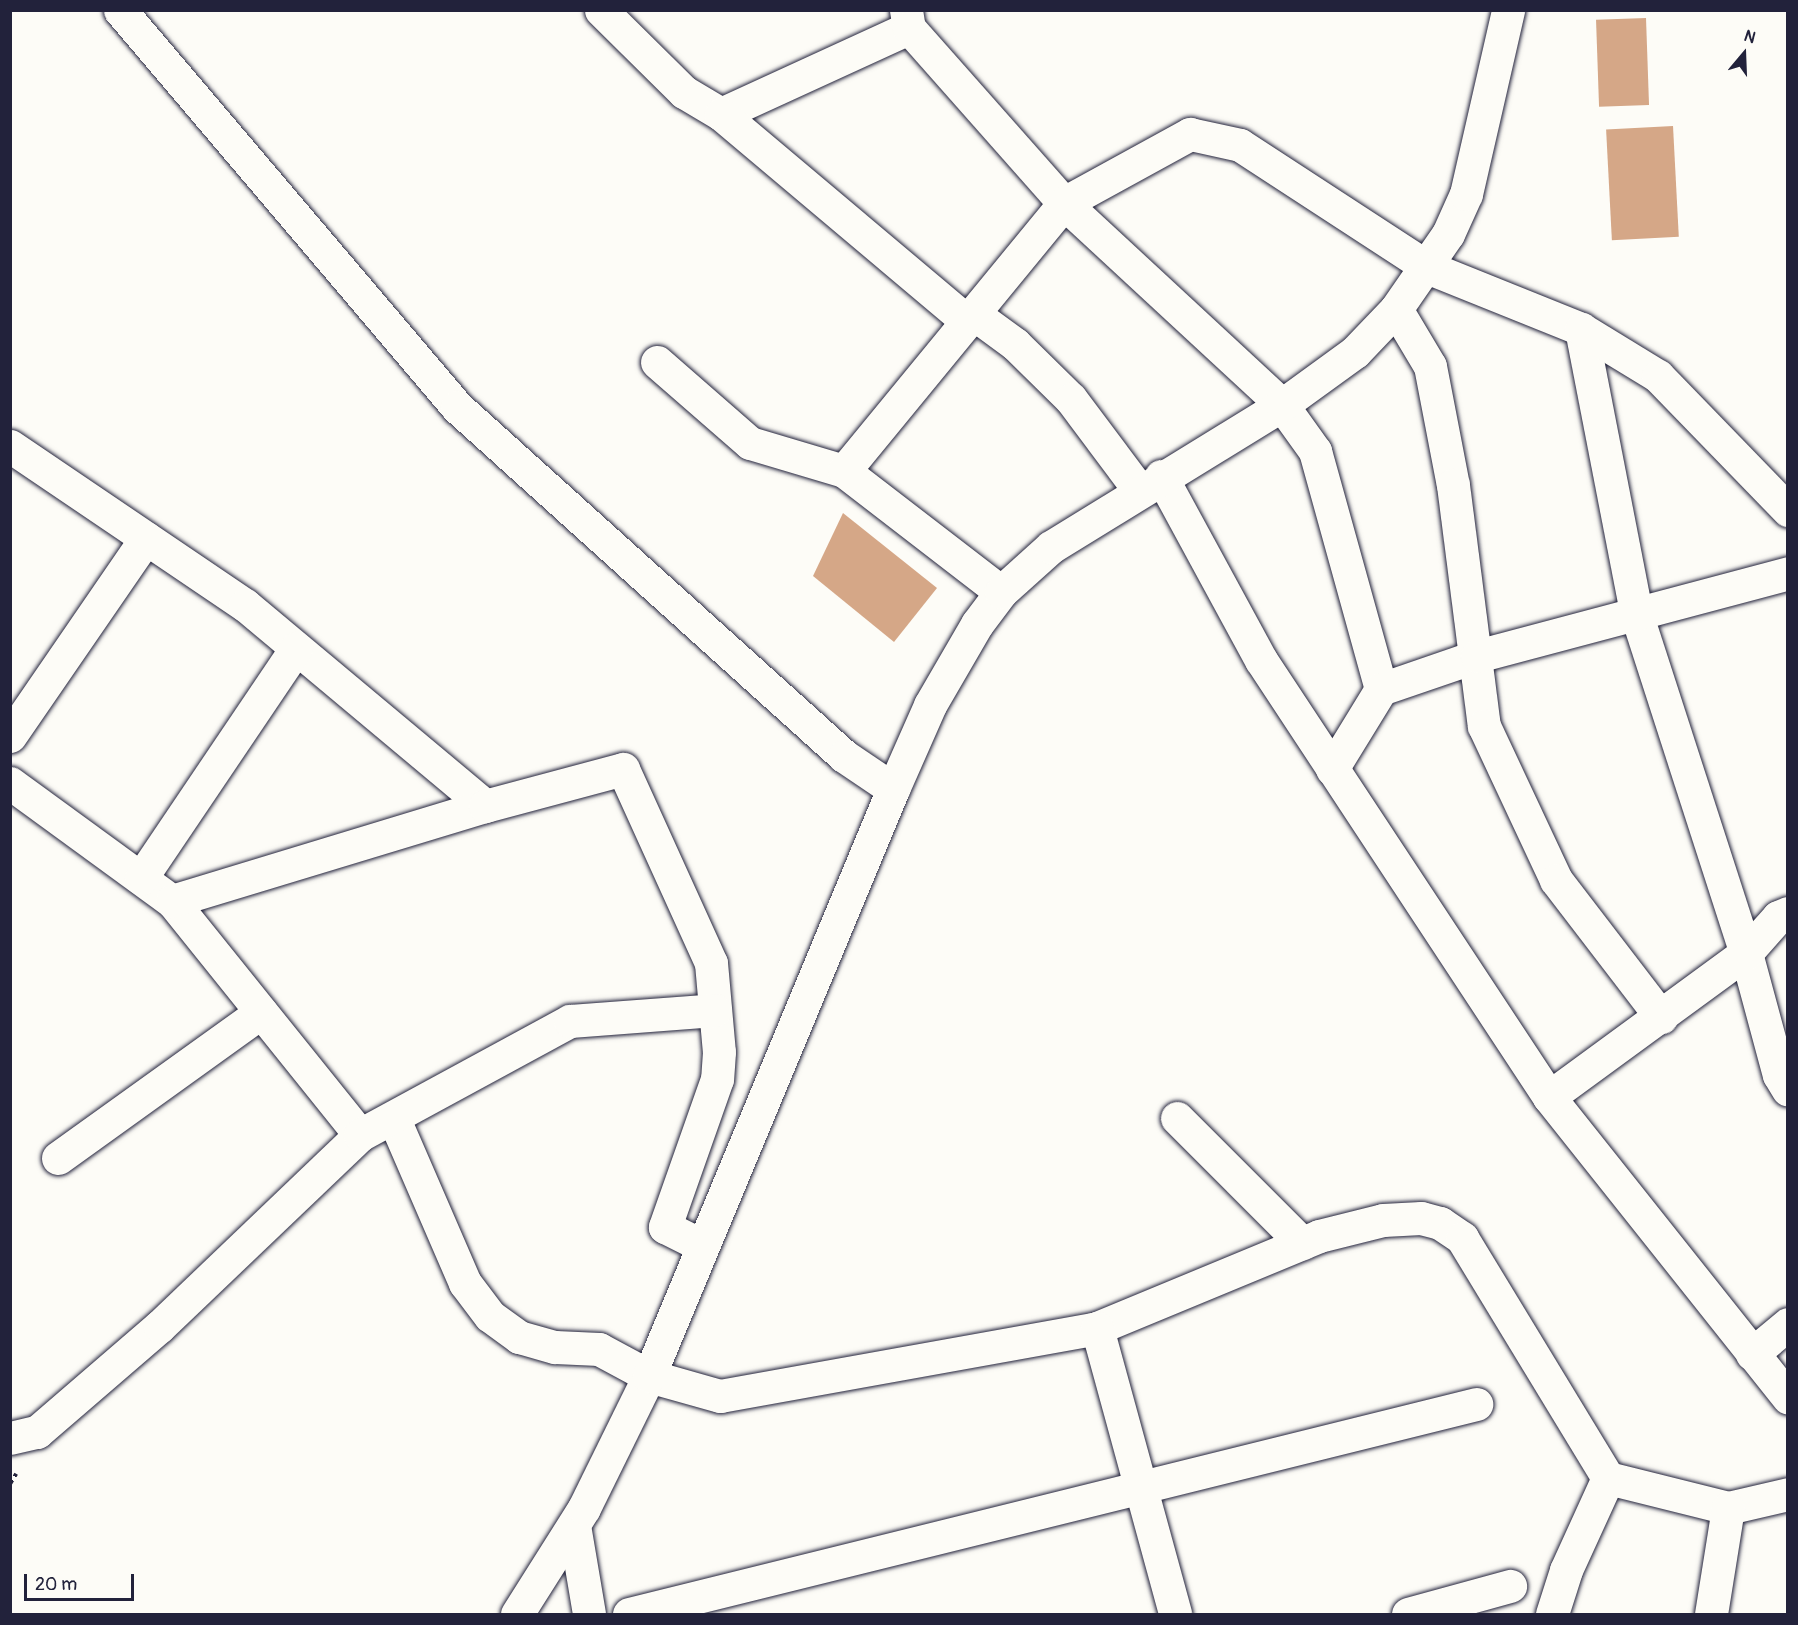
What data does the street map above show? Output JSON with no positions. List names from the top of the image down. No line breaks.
{"scale_bar":"20 m","north":"top"}
